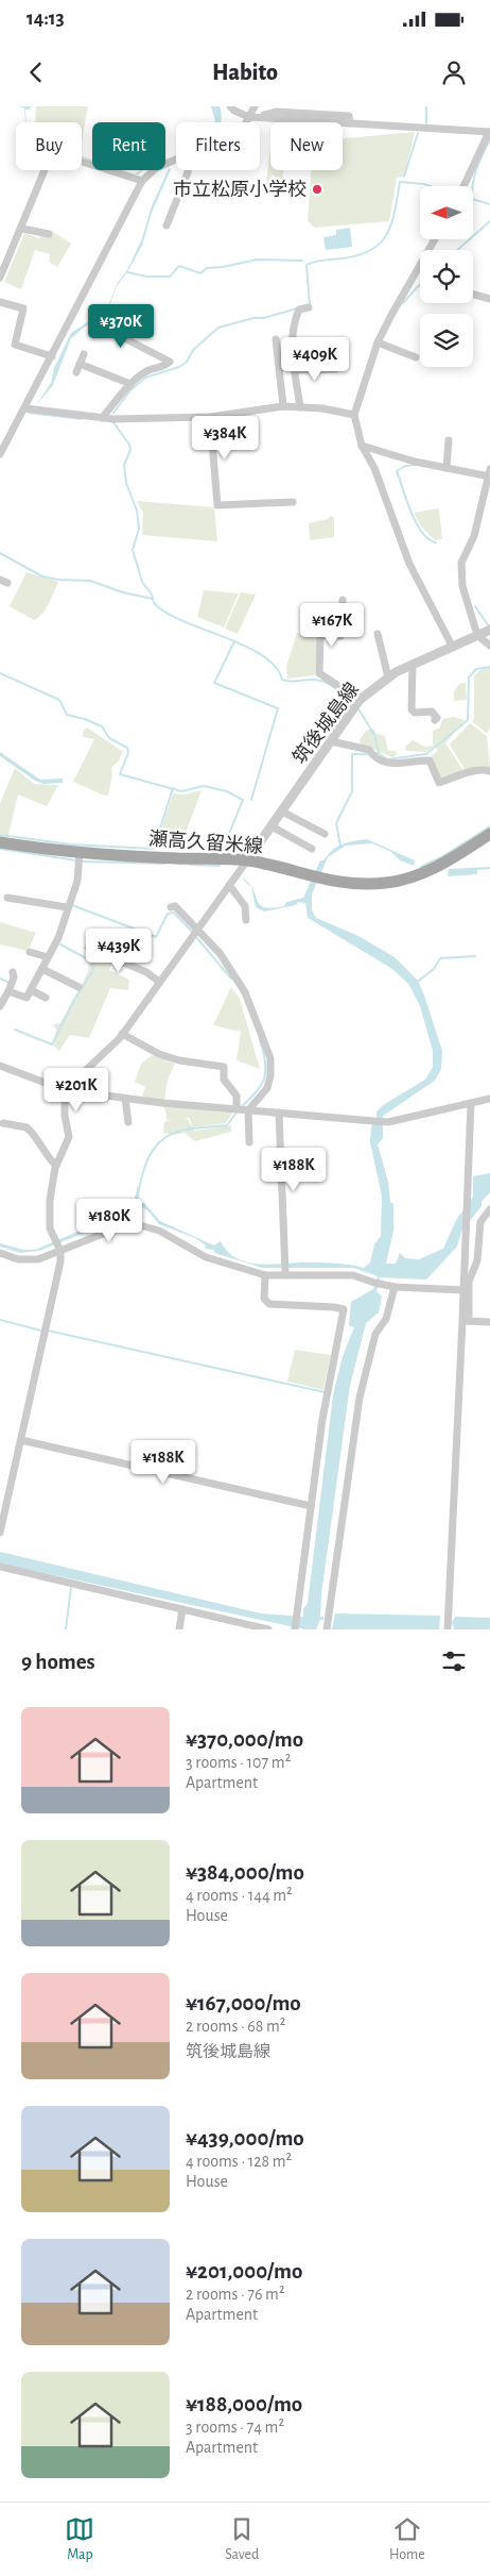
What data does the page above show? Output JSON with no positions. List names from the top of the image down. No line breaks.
{"streets":{"main road":["瀬高久留米線"],"street":["筑後城島線"]},"crossings":[["筑後城島線","瀬高久留米線"]],"places":["市立松原小学校"],"north":"left","page":{"status":"14:13","header":"Habito","chip":["Buy","Rent","Filters","New"],"price":["¥370K","¥409K","¥384K","¥167K","¥439K","¥201K","¥188K","¥180K","¥188K"],"heading":"9 homes","list":[{"name":"¥370,000/mo","note":"3 rooms · 107 m² · Apartment"},{"name":"¥384,000/mo","note":"4 rooms · 144 m² · House"},{"name":"¥167,000/mo","note":"2 rooms · 68 m² · 筑後城島線"},{"name":"¥439,000/mo","note":"4 rooms · 128 m² · House"},{"name":"¥201,000/mo","note":"2 rooms · 76 m² · Apartment"},{"name":"¥188,000/mo","note":"3 rooms · 74 m² · Apartment"}],"tabs":["Map","Saved","Home"]}}
